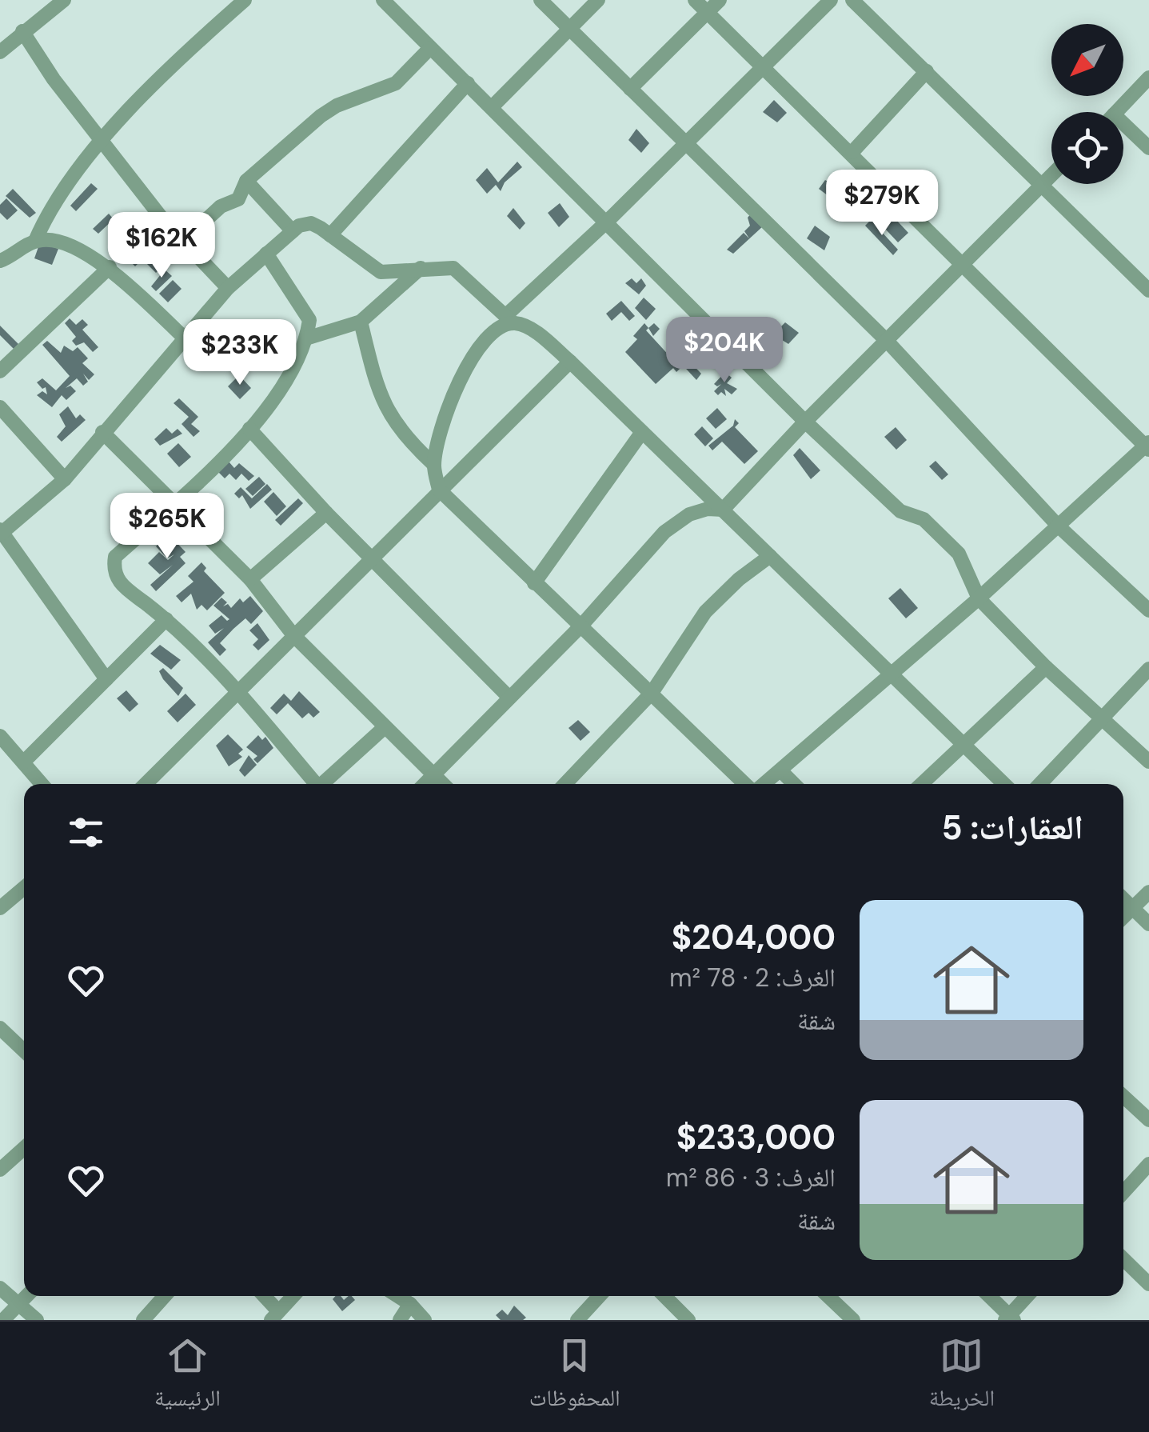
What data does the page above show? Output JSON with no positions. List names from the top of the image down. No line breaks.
{"north":"bottom left","page":{"price":["$279K","$162K","$204K","$233K","$265K"],"heading":"العقارات: 5","list":[{"name":"$204,000","note":"الغرف: 2 · 78 m² · شقة"},{"name":"$233,000","note":"الغرف: 3 · 86 m² · شقة"}],"tabs":["الخريطة","المحفوظات","الرئيسية"]}}
